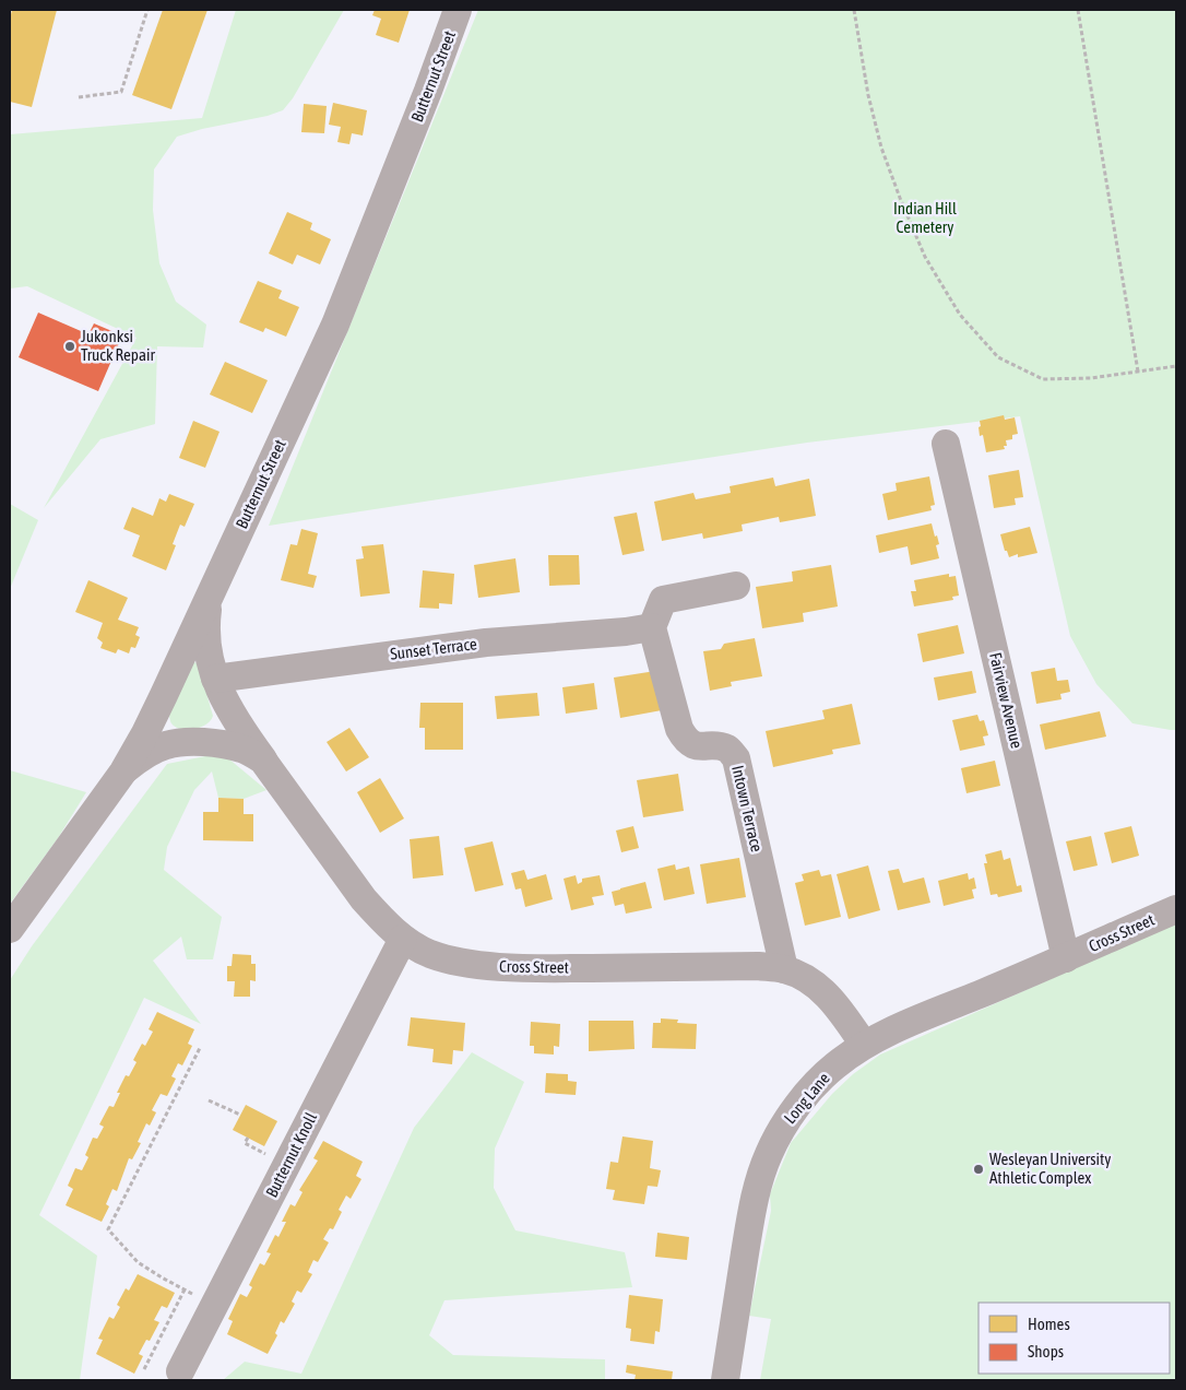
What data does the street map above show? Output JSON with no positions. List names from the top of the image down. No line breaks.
{"streets":{"street":["Butternut Street","Sunset Terrace","Fairview Avenue","Intown Terrace","Cross Street","Long Lane","Butternut Knoll"]},"crossings":[["Butternut Street","Cross Street"],["Sunset Terrace","Intown Terrace"],["Sunset Terrace","Cross Street"],["Fairview Avenue","Cross Street"],["Fairview Avenue","Long Lane"],["Intown Terrace","Cross Street"],["Cross Street","Long Lane"],["Cross Street","Butternut Knoll"]],"parks":["Indian Hill Cemetery"],"places":["Jukonksi Truck Repair","Wesleyan University Athletic Complex"],"legend":["Homes","Shops"]}
